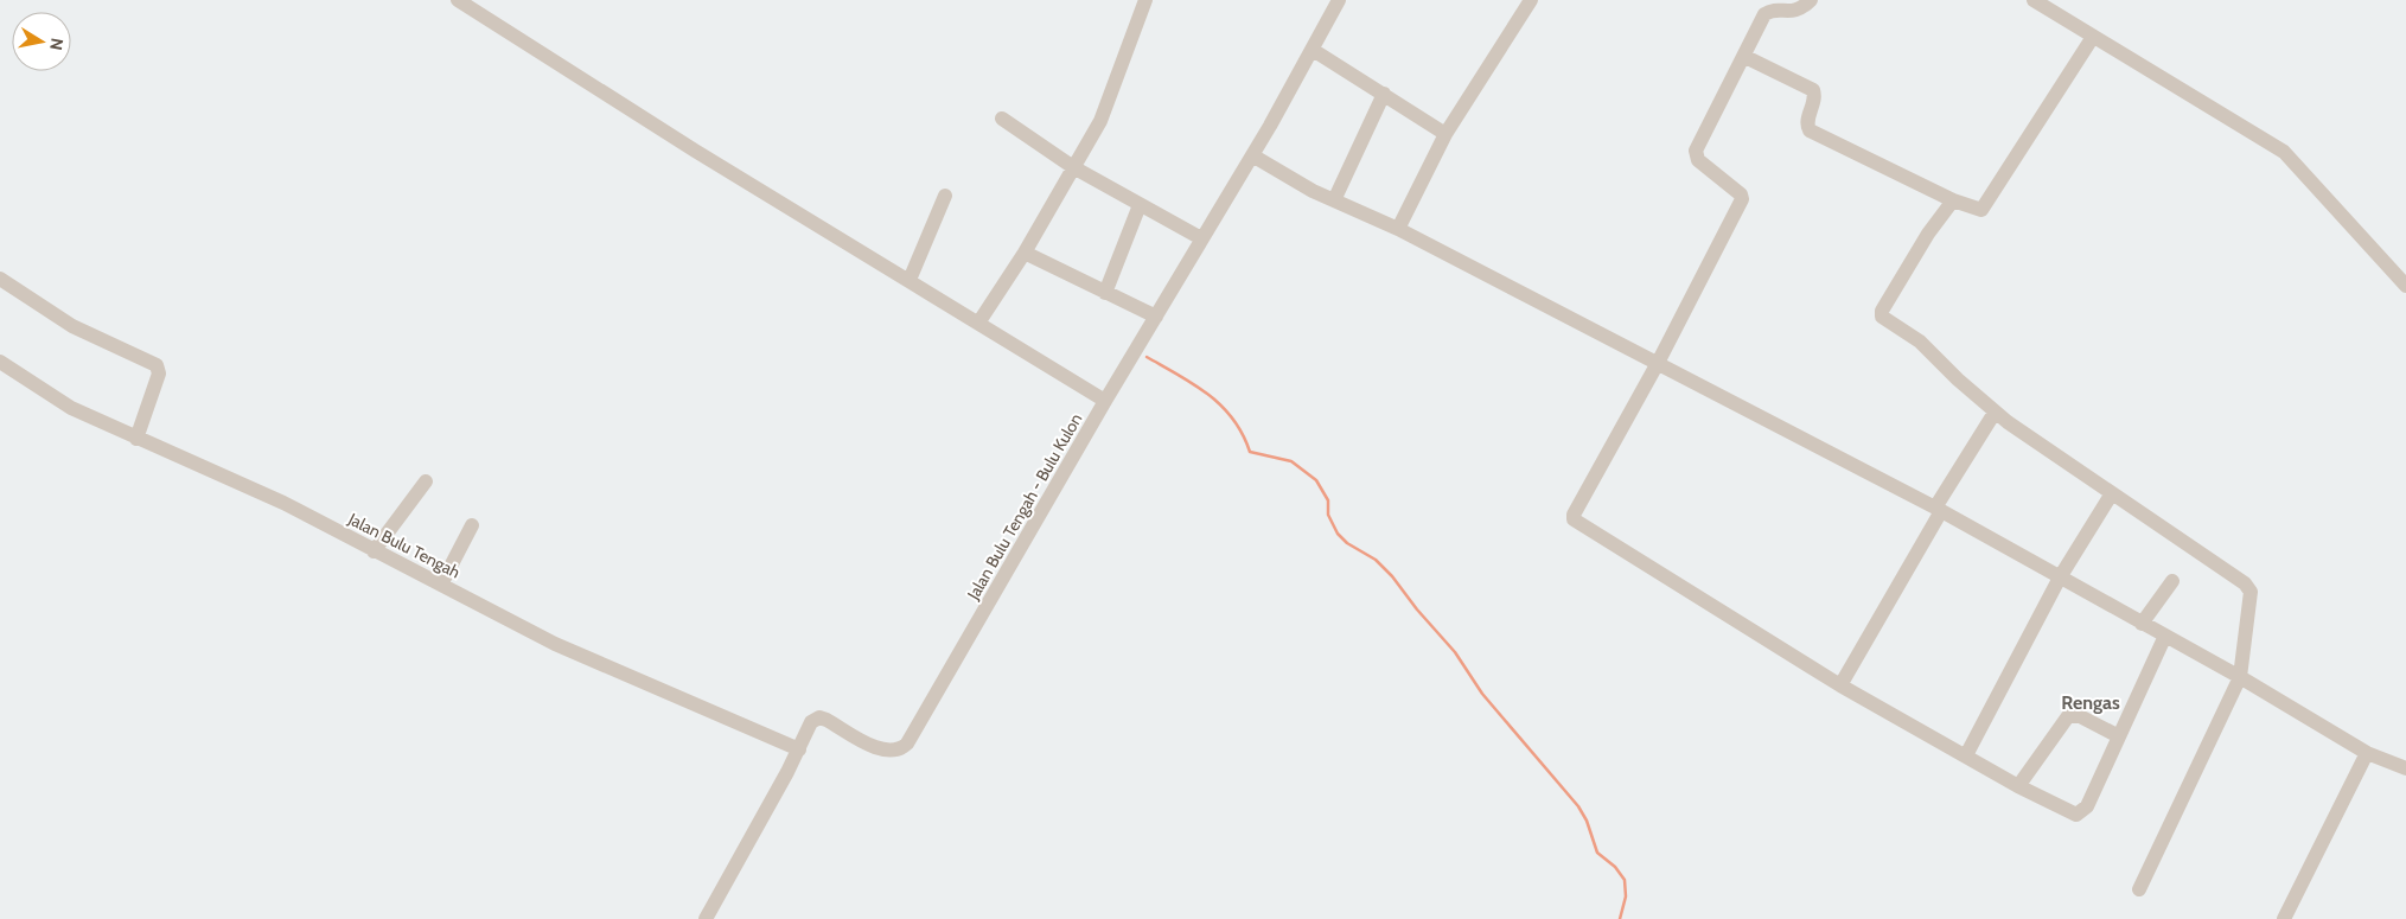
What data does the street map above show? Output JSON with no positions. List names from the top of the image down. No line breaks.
{"streets":{"street":["Jalan Bulu Tengah - Bulu Kulon","Jalan Bulu Tengah"]},"crossings":[["Jalan Bulu Tengah - Bulu Kulon","Jalan Bulu Tengah"]],"districts":["Rengas"],"north":"right"}
